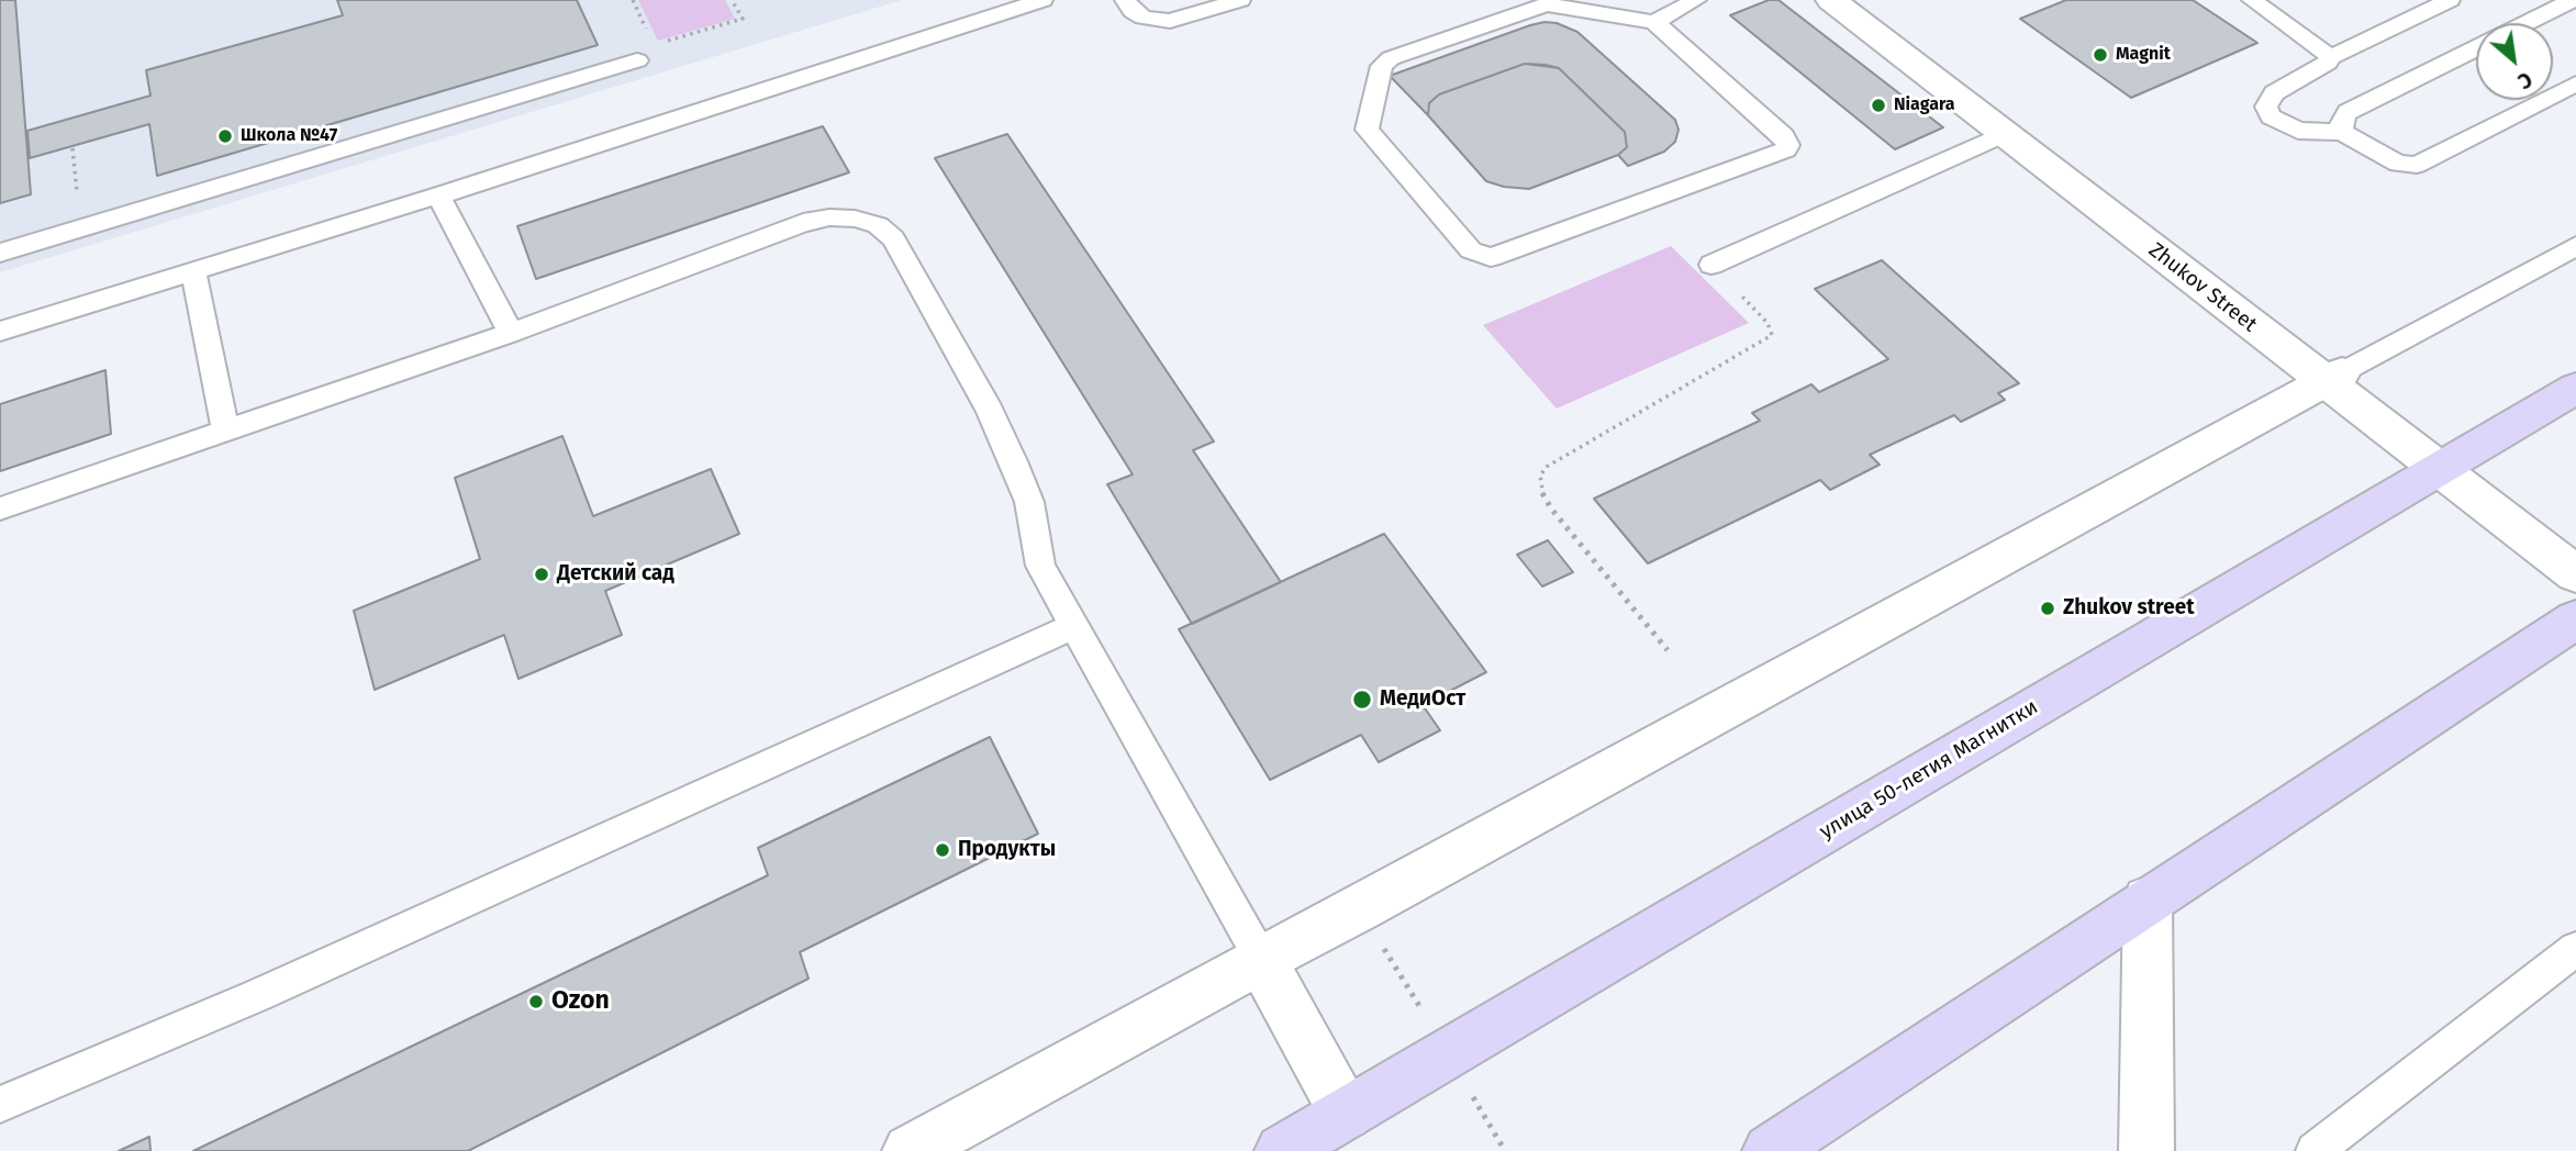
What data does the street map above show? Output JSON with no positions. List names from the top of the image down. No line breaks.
{"streets":{"main road":["улица 50-летия Магнитки"],"street":["Zhukov Street"]},"crossings":[["Zhukov Street","улица 50-летия Магнитки"]],"places":["Magnit","Niagara","Школа №47","Детский сад","Zhukov street","МедиОст","Продукты","Ozon"],"north":"bottom right"}
